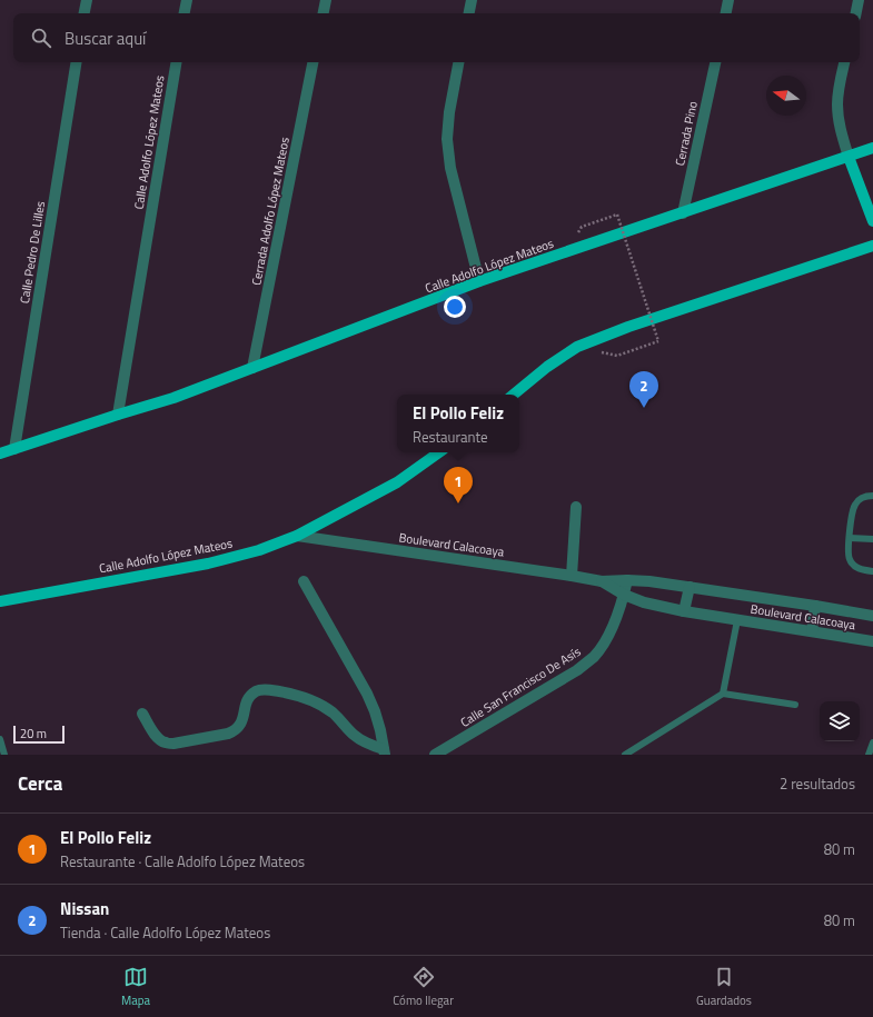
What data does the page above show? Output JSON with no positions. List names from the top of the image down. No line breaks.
{"streets":{"main road":["Calle Adolfo López Mateos"],"street":["Cerrada Pino","Cerrada Adolfo López Mateos","Calle Pedro De Lilles","Boulevard Calacoaya","Calle San Francisco De Asís"]},"crossings":[["Cerrada Pino","Calle Adolfo López Mateos"],["Calle Adolfo López Mateos","Cerrada Adolfo López Mateos"],["Calle Adolfo López Mateos","Calle Pedro De Lilles"],["Calle Adolfo López Mateos","Boulevard Calacoaya"],["Boulevard Calacoaya","Calle San Francisco De Asís"]],"scale_bar":"20 m","north":"left","page":{"search":"Buscar aquí","pins":["2","1"],"popup":["El Pollo Feliz","Restaurante"],"scale":"20 m","heading":["Cerca","2 resultados"],"list":[{"mark":"1","name":"El Pollo Feliz","note":"Restaurante · Calle Adolfo López Mateos","value":"80 m"},{"mark":"2","name":"Nissan","note":"Tienda · Calle Adolfo López Mateos","value":"80 m"}],"nav":["Mapa","Cómo llegar","Guardados"]}}
